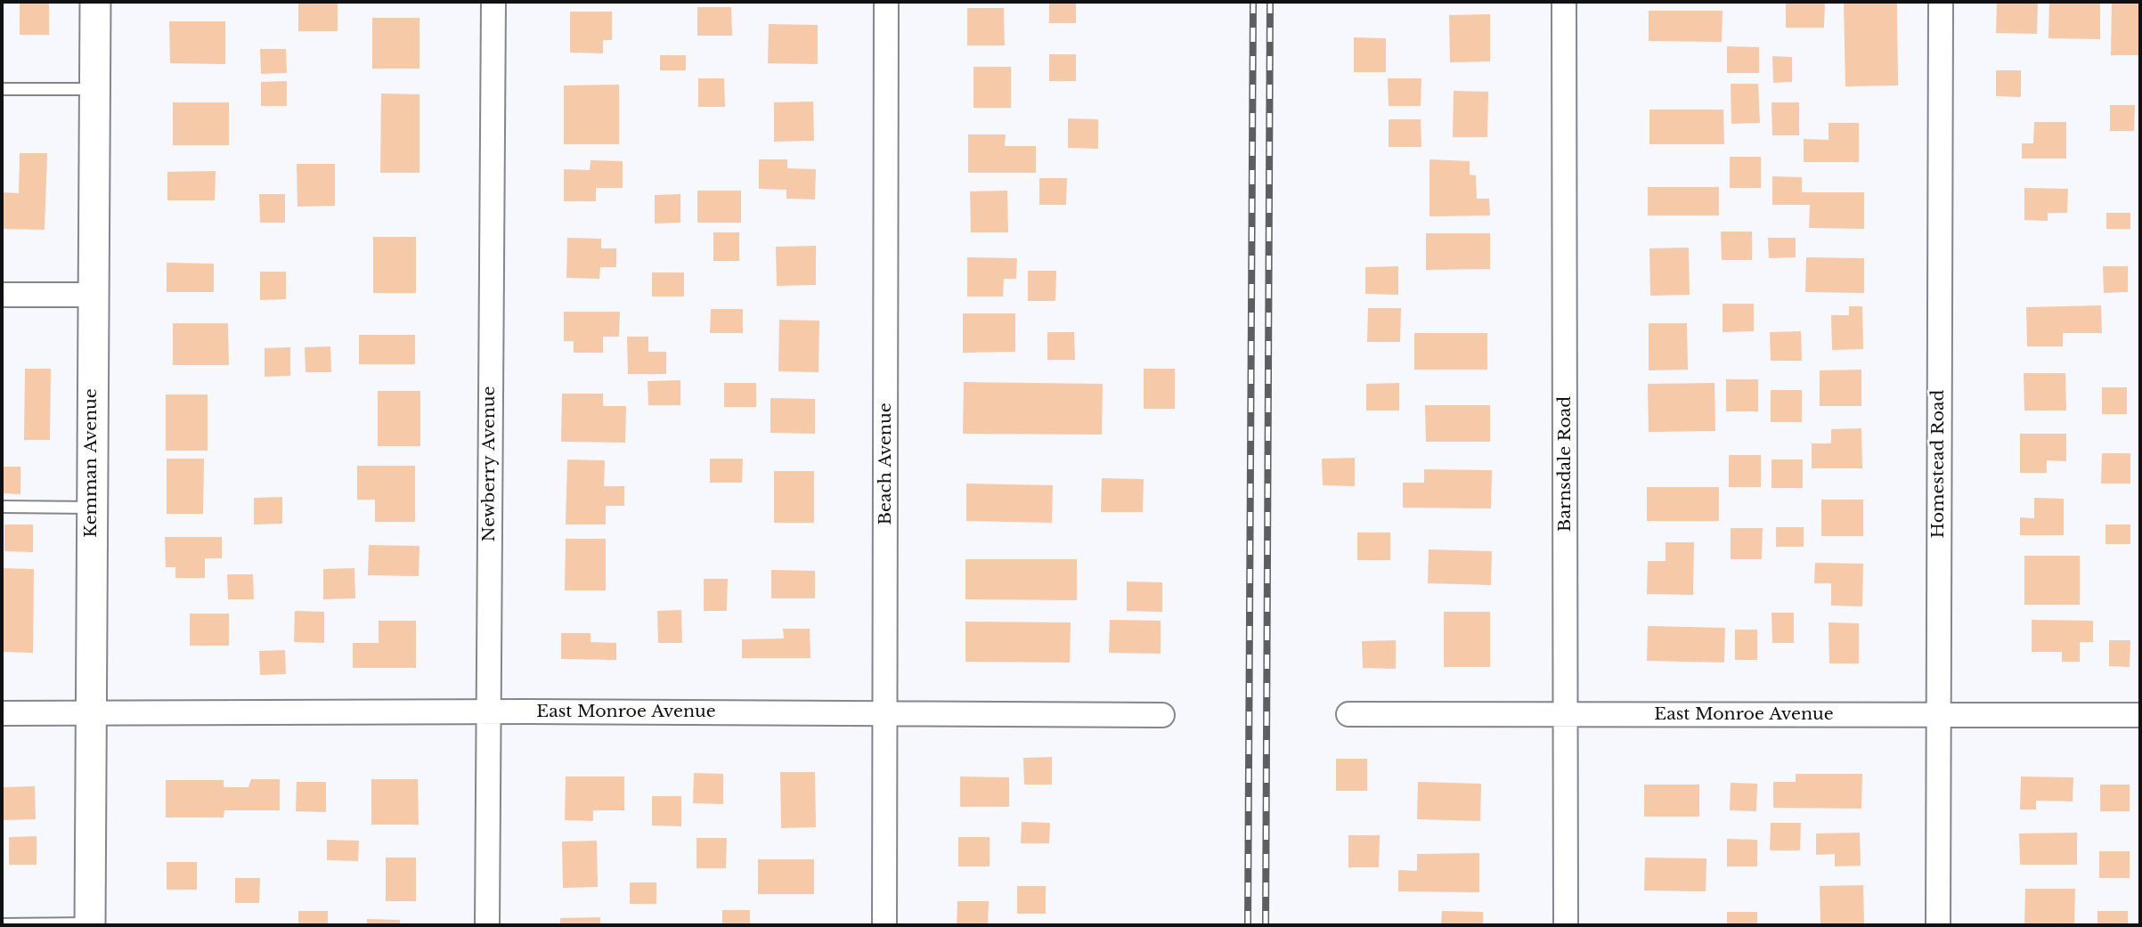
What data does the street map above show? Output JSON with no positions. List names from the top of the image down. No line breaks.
{"streets":{"street":["Kemman Avenue","Newberry Avenue","Beach Avenue","Barnsdale Road","Homestead Road","East Monroe Avenue"]},"crossings":[["Kemman Avenue","East Monroe Avenue"],["Newberry Avenue","East Monroe Avenue"],["Beach Avenue","East Monroe Avenue"],["Barnsdale Road","East Monroe Avenue"],["Homestead Road","East Monroe Avenue"]]}
